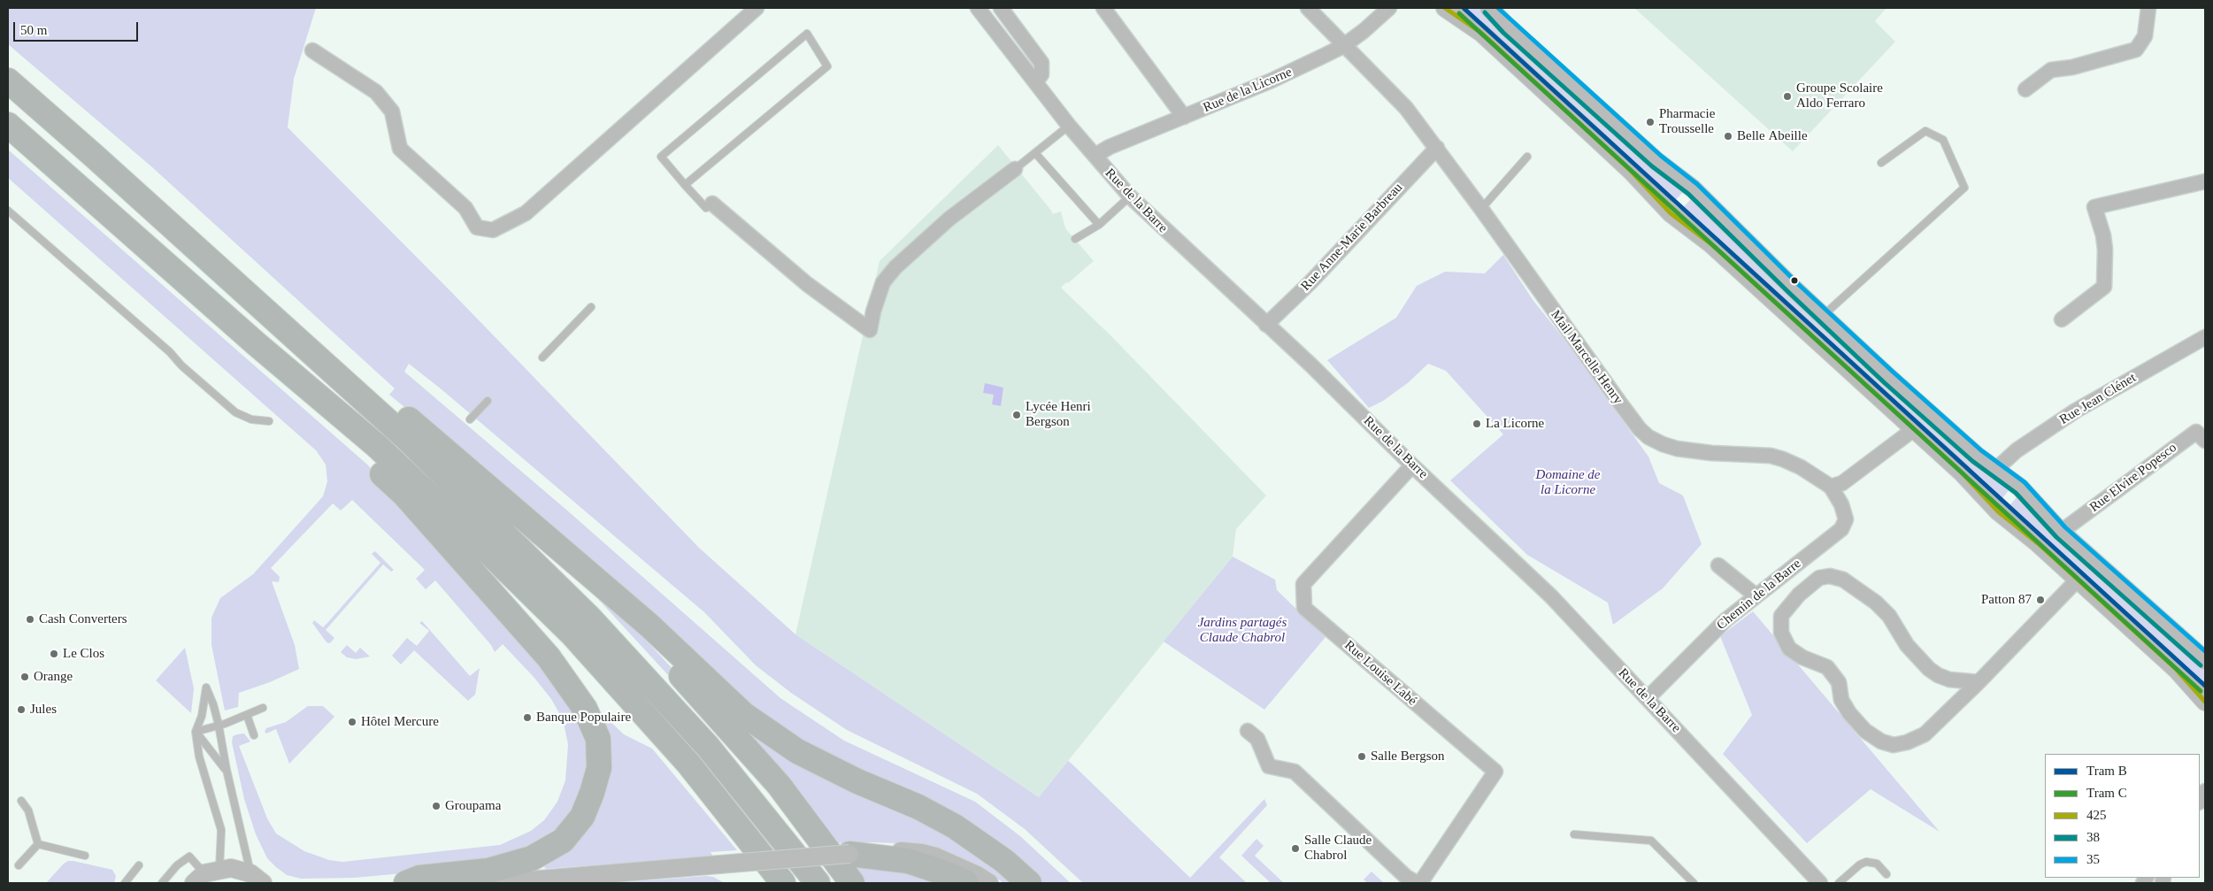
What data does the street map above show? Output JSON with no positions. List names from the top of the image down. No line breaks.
{"streets":{"street":["Rue de la Licorne","Rue de la Barre","Rue Anne-Marie Barbreau","Mail Marcelle Henry","Rue Jean Clénet","Rue Elvire Popesco","Chemin de la Barre","Rue Louise Labé"]},"crossings":[["Rue de la Licorne","Rue de la Barre"],["Rue de la Licorne","Mail Marcelle Henry"],["Rue de la Barre","Rue Anne-Marie Barbreau"],["Rue de la Barre","Chemin de la Barre"],["Rue de la Barre","Rue Louise Labé"],["Rue Anne-Marie Barbreau","Mail Marcelle Henry"],["Mail Marcelle Henry","Chemin de la Barre"]],"parks":["Domaine de la Licorne","Jardins partagés Claude Chabrol"],"places":["Groupe Scolaire Aldo Ferraro","Pharmacie Trousselle","Belle Abeille","Lycée Henri Bergson","La Licorne","Patton 87","Cash Converters","Le Clos","Orange","Jules","Banque Populaire","Hôtel Mercure","Salle Bergson","Groupama","Salle Claude Chabrol"],"lines":["tram line B","transit line 425","transit line 35","transit line 38","tram line C"],"legend":["Tram B","Tram C","425","38","35"],"scale_bar":"50 m"}
